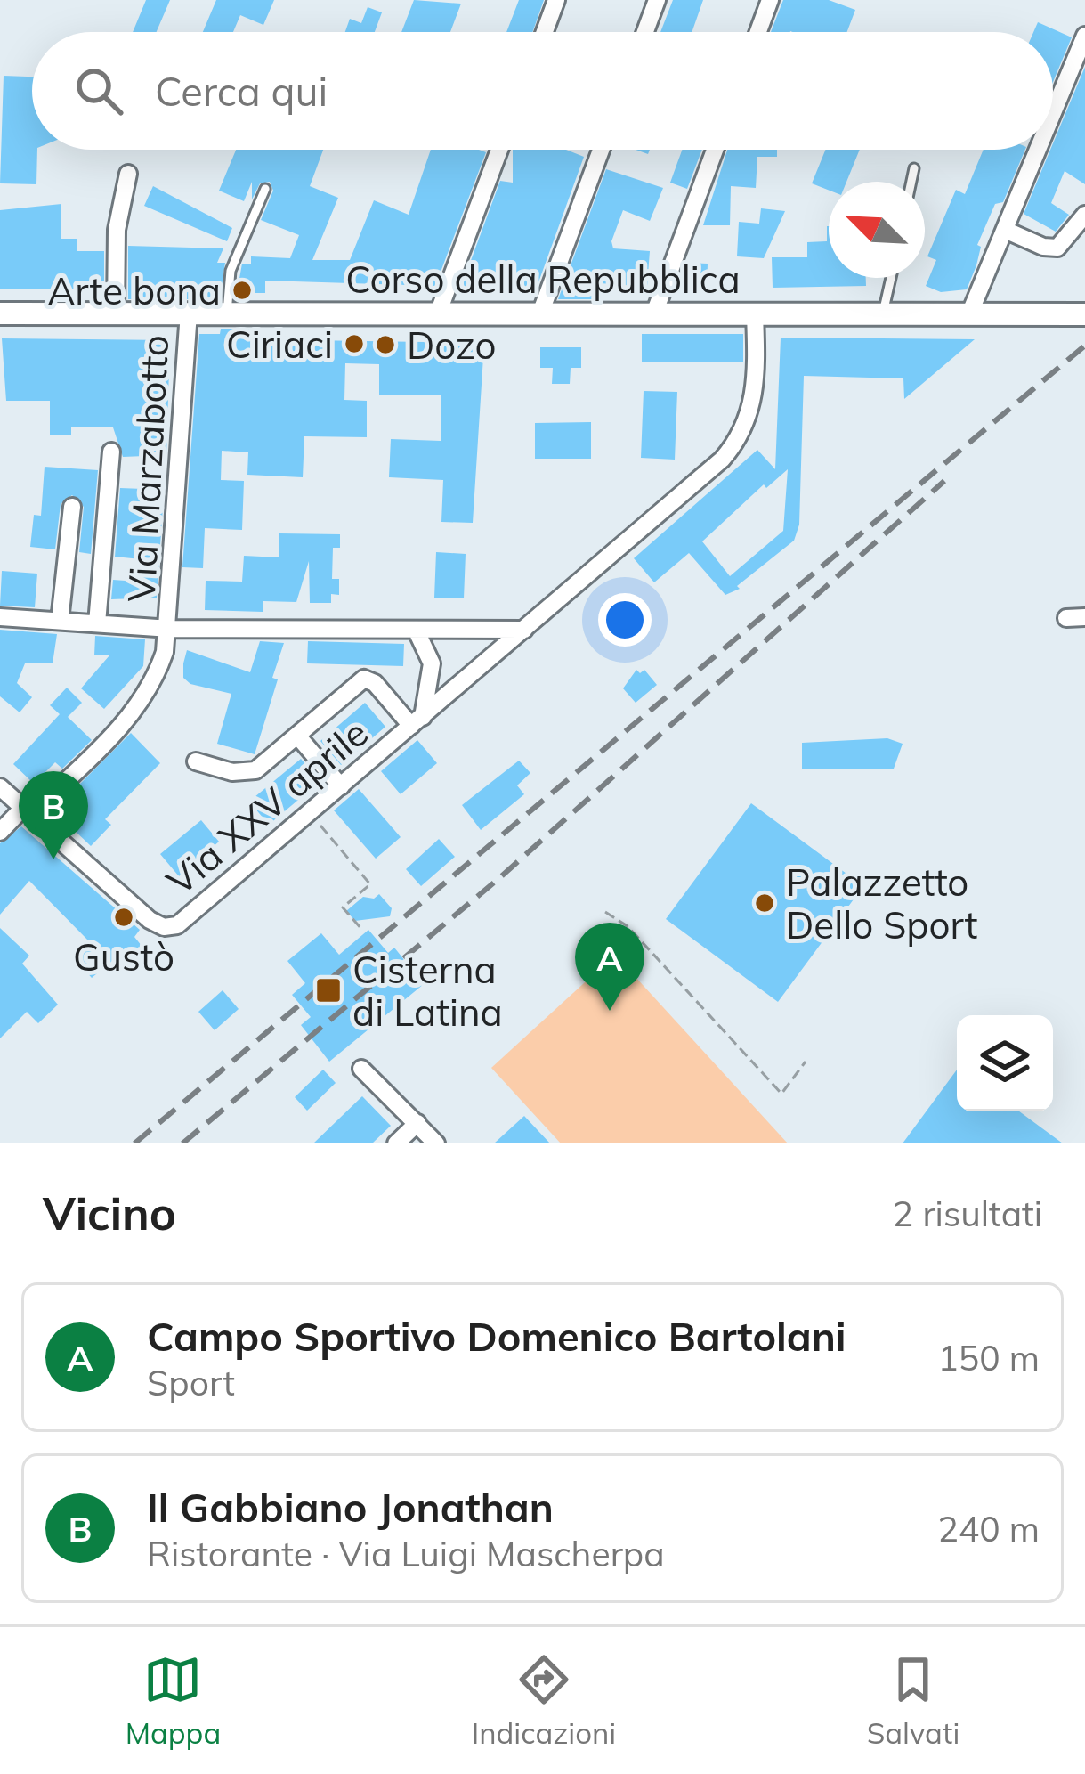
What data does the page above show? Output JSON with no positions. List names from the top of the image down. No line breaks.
{"streets":{"street":["Corso della Repubblica","Via Marzabotto","Via XXV aprile"]},"crossings":[["Corso della Repubblica","Via Marzabotto"],["Corso della Repubblica","Via XXV aprile"],["Via Marzabotto","Via XXV aprile"]],"places":{"other":["Arte bona","Ciriaci","Dozo","Palazzetto Dello Sport","Gustò"],"transit":["Cisterna di Latina"]},"north":"top left","page":{"search":"Cerca qui","pins":["B","A"],"heading":["Vicino","2 risultati"],"list":[{"mark":"A","name":"Campo Sportivo Domenico Bartolani","note":"Sport","value":"150 m"},{"mark":"B","name":"Il Gabbiano Jonathan","note":"Ristorante · Via Luigi Mascherpa","value":"240 m"}],"nav":["Mappa","Indicazioni","Salvati"]}}
